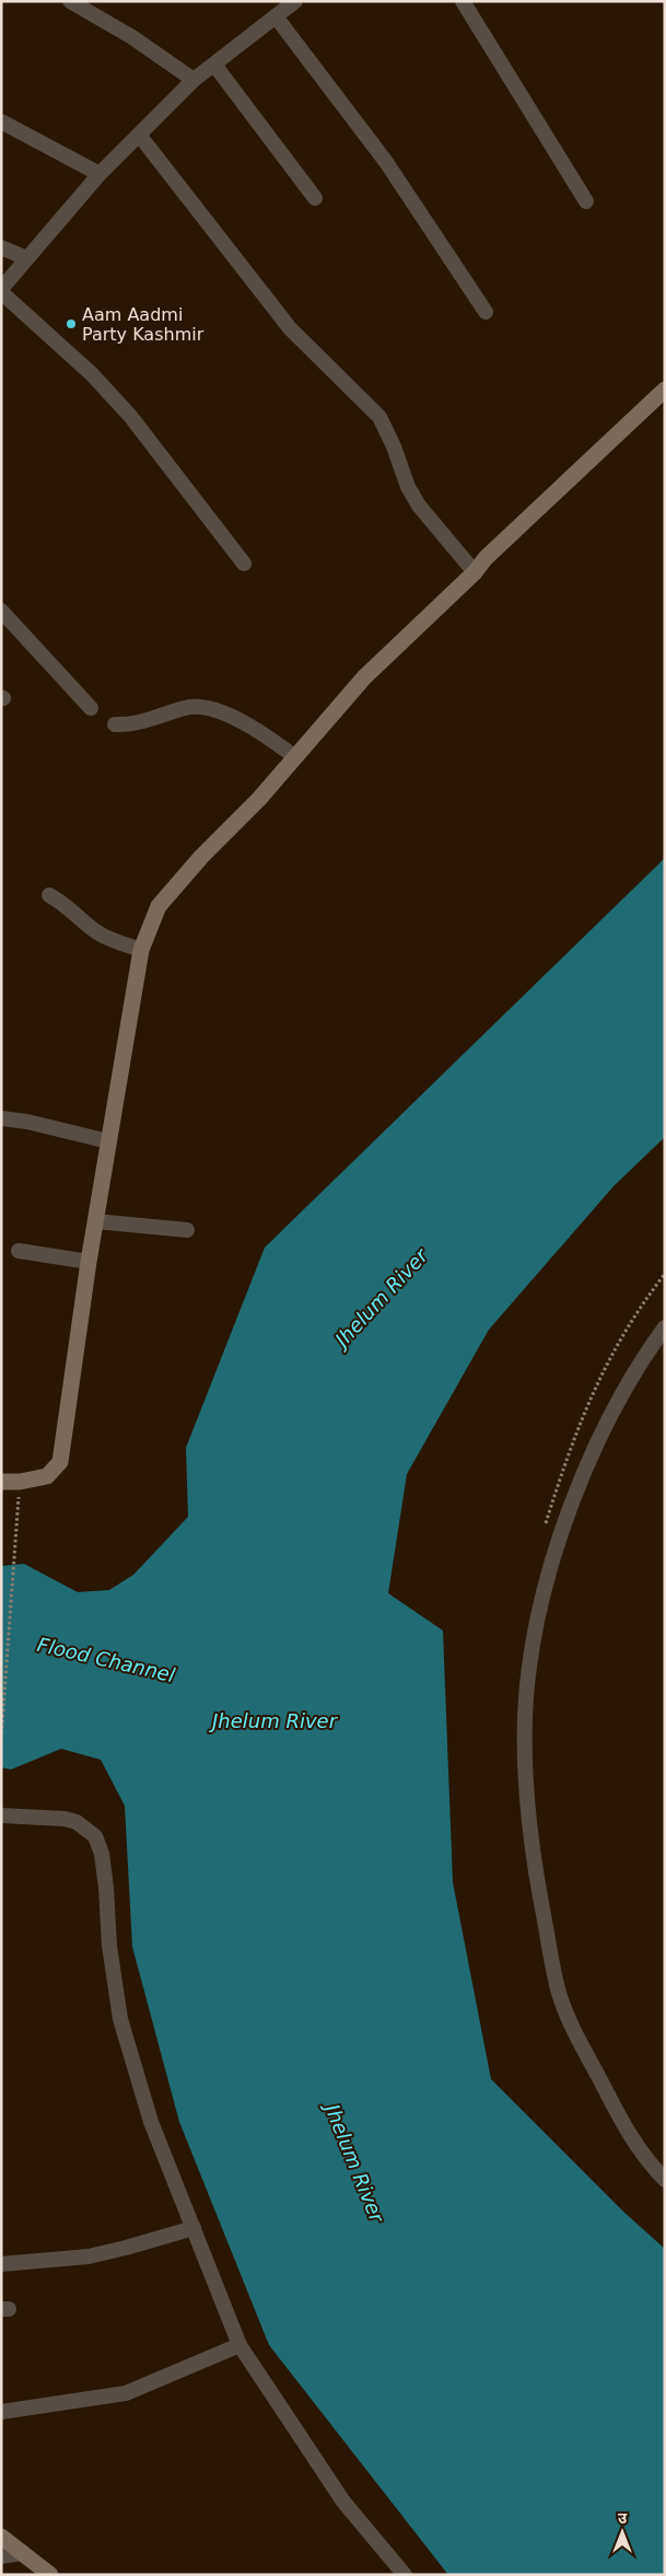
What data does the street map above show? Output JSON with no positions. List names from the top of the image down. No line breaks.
{"water":["Jhelum River","Flood Channel"],"places":["Aam Aadmi Party Kashmir"],"north":"top"}
